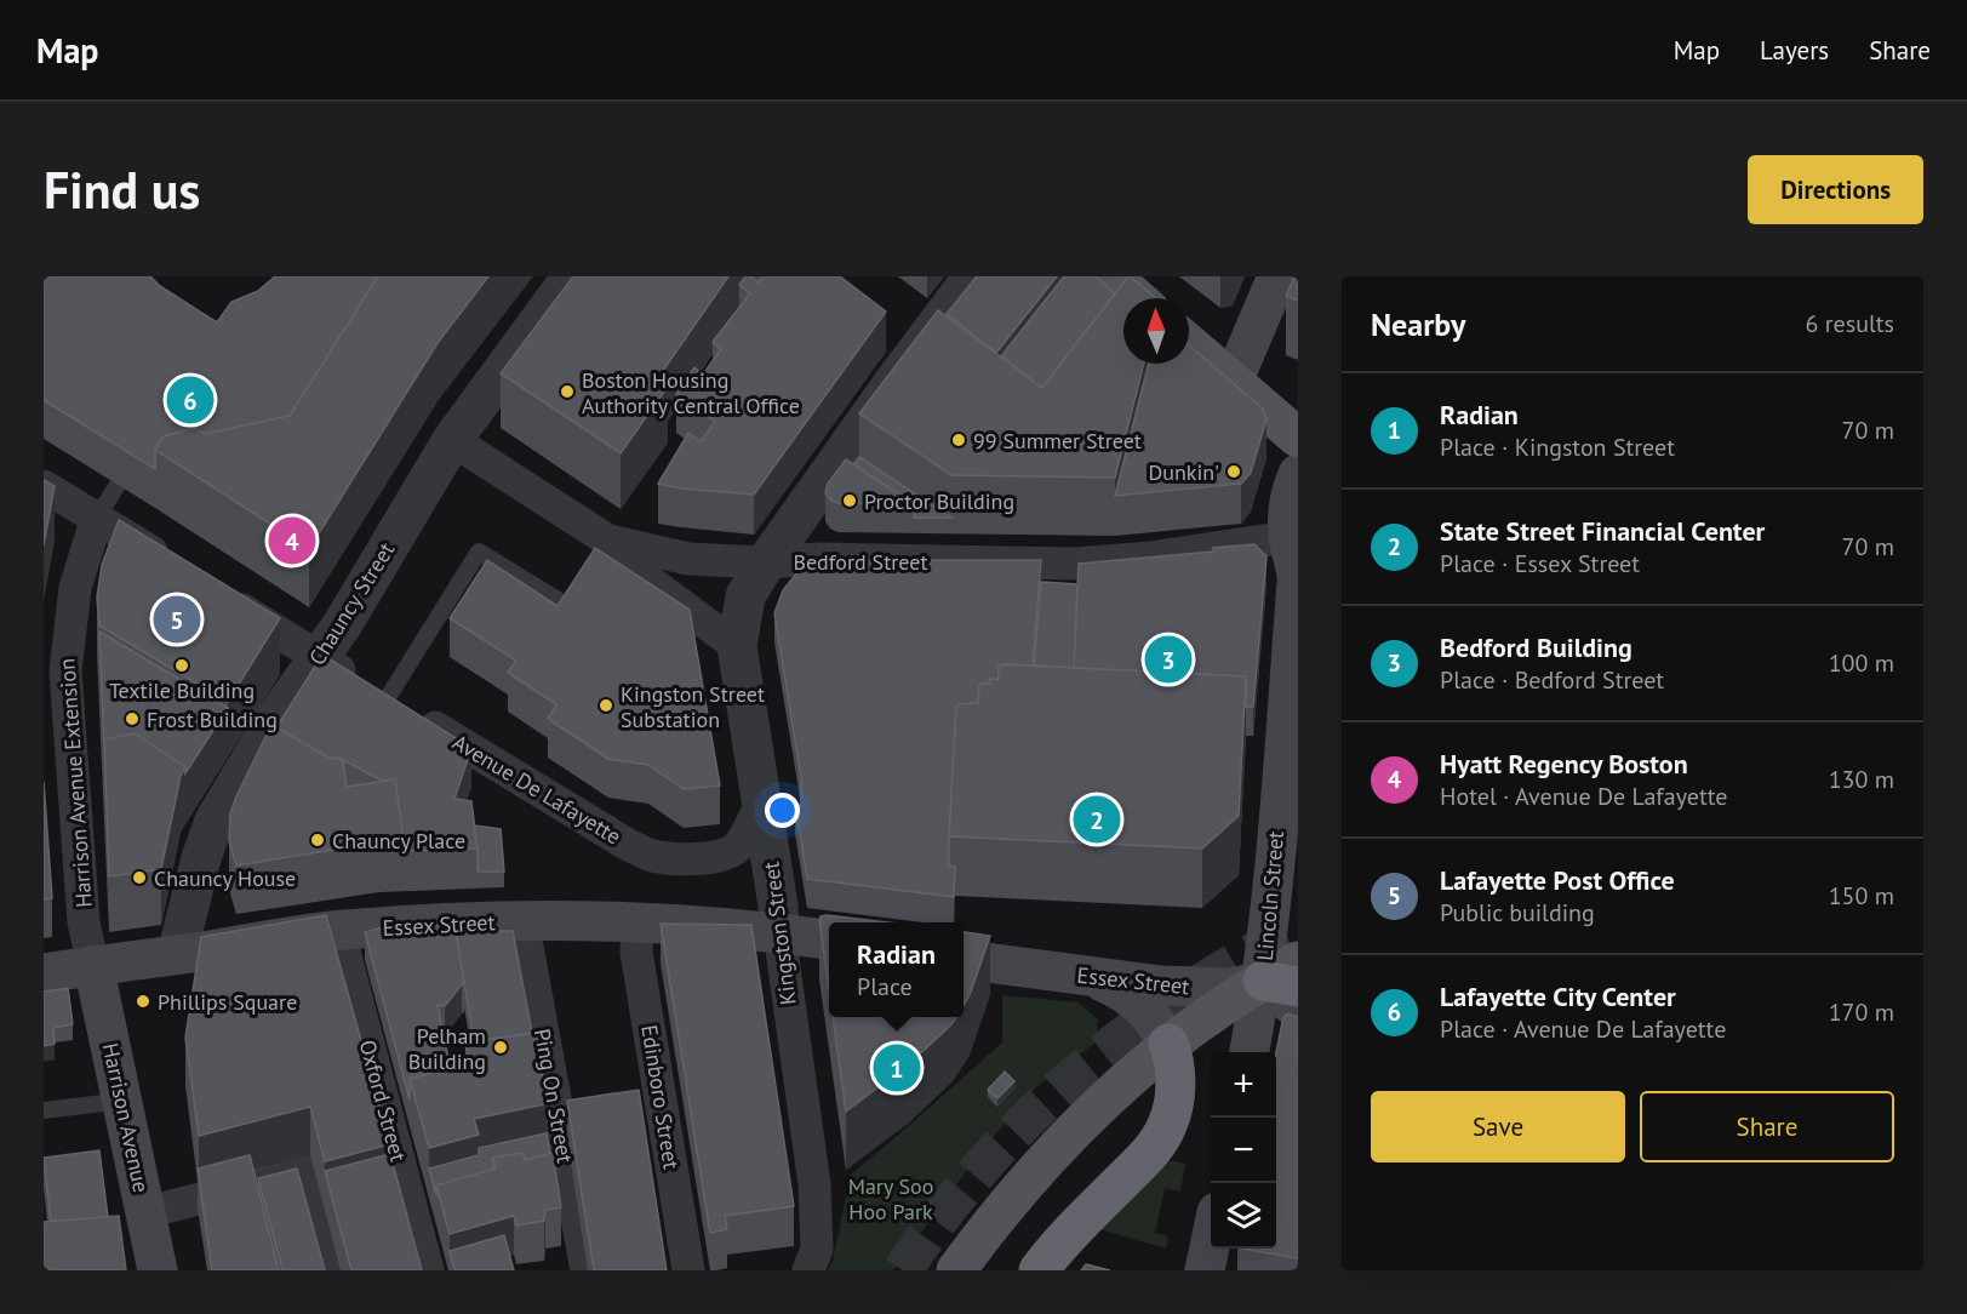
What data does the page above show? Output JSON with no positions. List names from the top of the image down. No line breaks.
{"streets":{"main road":["Lincoln Street","Essex Street","Harrison Avenue"],"street":["Bedford Street","Chauncy Street","Harrison Avenue Extension","Avenue De Lafayette","Kingston Street","Ping On Street","Edinboro Street","Oxford Street"]},"crossings":[["Bedford Street","Chauncy Street"],["Bedford Street","Lincoln Street"],["Bedford Street","Kingston Street"],["Chauncy Street","Avenue De Lafayette"],["Chauncy Street","Essex Street"],["Harrison Avenue Extension","Essex Street"],["Harrison Avenue Extension","Harrison Avenue"],["Avenue De Lafayette","Kingston Street"],["Lincoln Street","Essex Street"],["Essex Street","Kingston Street"],["Essex Street","Ping On Street"],["Essex Street","Edinboro Street"],["Essex Street","Oxford Street"],["Essex Street","Harrison Avenue"]],"parks":["Mary Soo Hoo Park"],"places":["Boston Housing Authority Central Office","99 Summer Street","Dunkin'","Proctor Building","Textile Building","Kingston Street Substation","Frost Building","Chauncy Place","Chauncy House","Phillips Square","Pelham Building"],"north":"top","page":{"header":"Map","nav":["Map","Layers","Share"],"buttons":["Directions",["Save","Share"]],"title":"Find us","heading":["Nearby","6 results"],"list":[{"mark":"1","name":"Radian","note":"Place · Kingston Street","value":"70 m"},{"mark":"2","name":"State Street Financial Center","note":"Place · Essex Street","value":"70 m"},{"mark":"3","name":"Bedford Building","note":"Place · Bedford Street","value":"100 m"},{"mark":"4","name":"Hyatt Regency Boston","note":"Hotel · Avenue De Lafayette","value":"130 m"},{"mark":"5","name":"Lafayette Post Office","note":"Public building","value":"150 m"},{"mark":"6","name":"Lafayette City Center","note":"Place · Avenue De Lafayette","value":"170 m"}],"pins":["6","4","5","3","2","1"],"popup":["Radian","Place"],"map_buttons":["+","−"]}}
